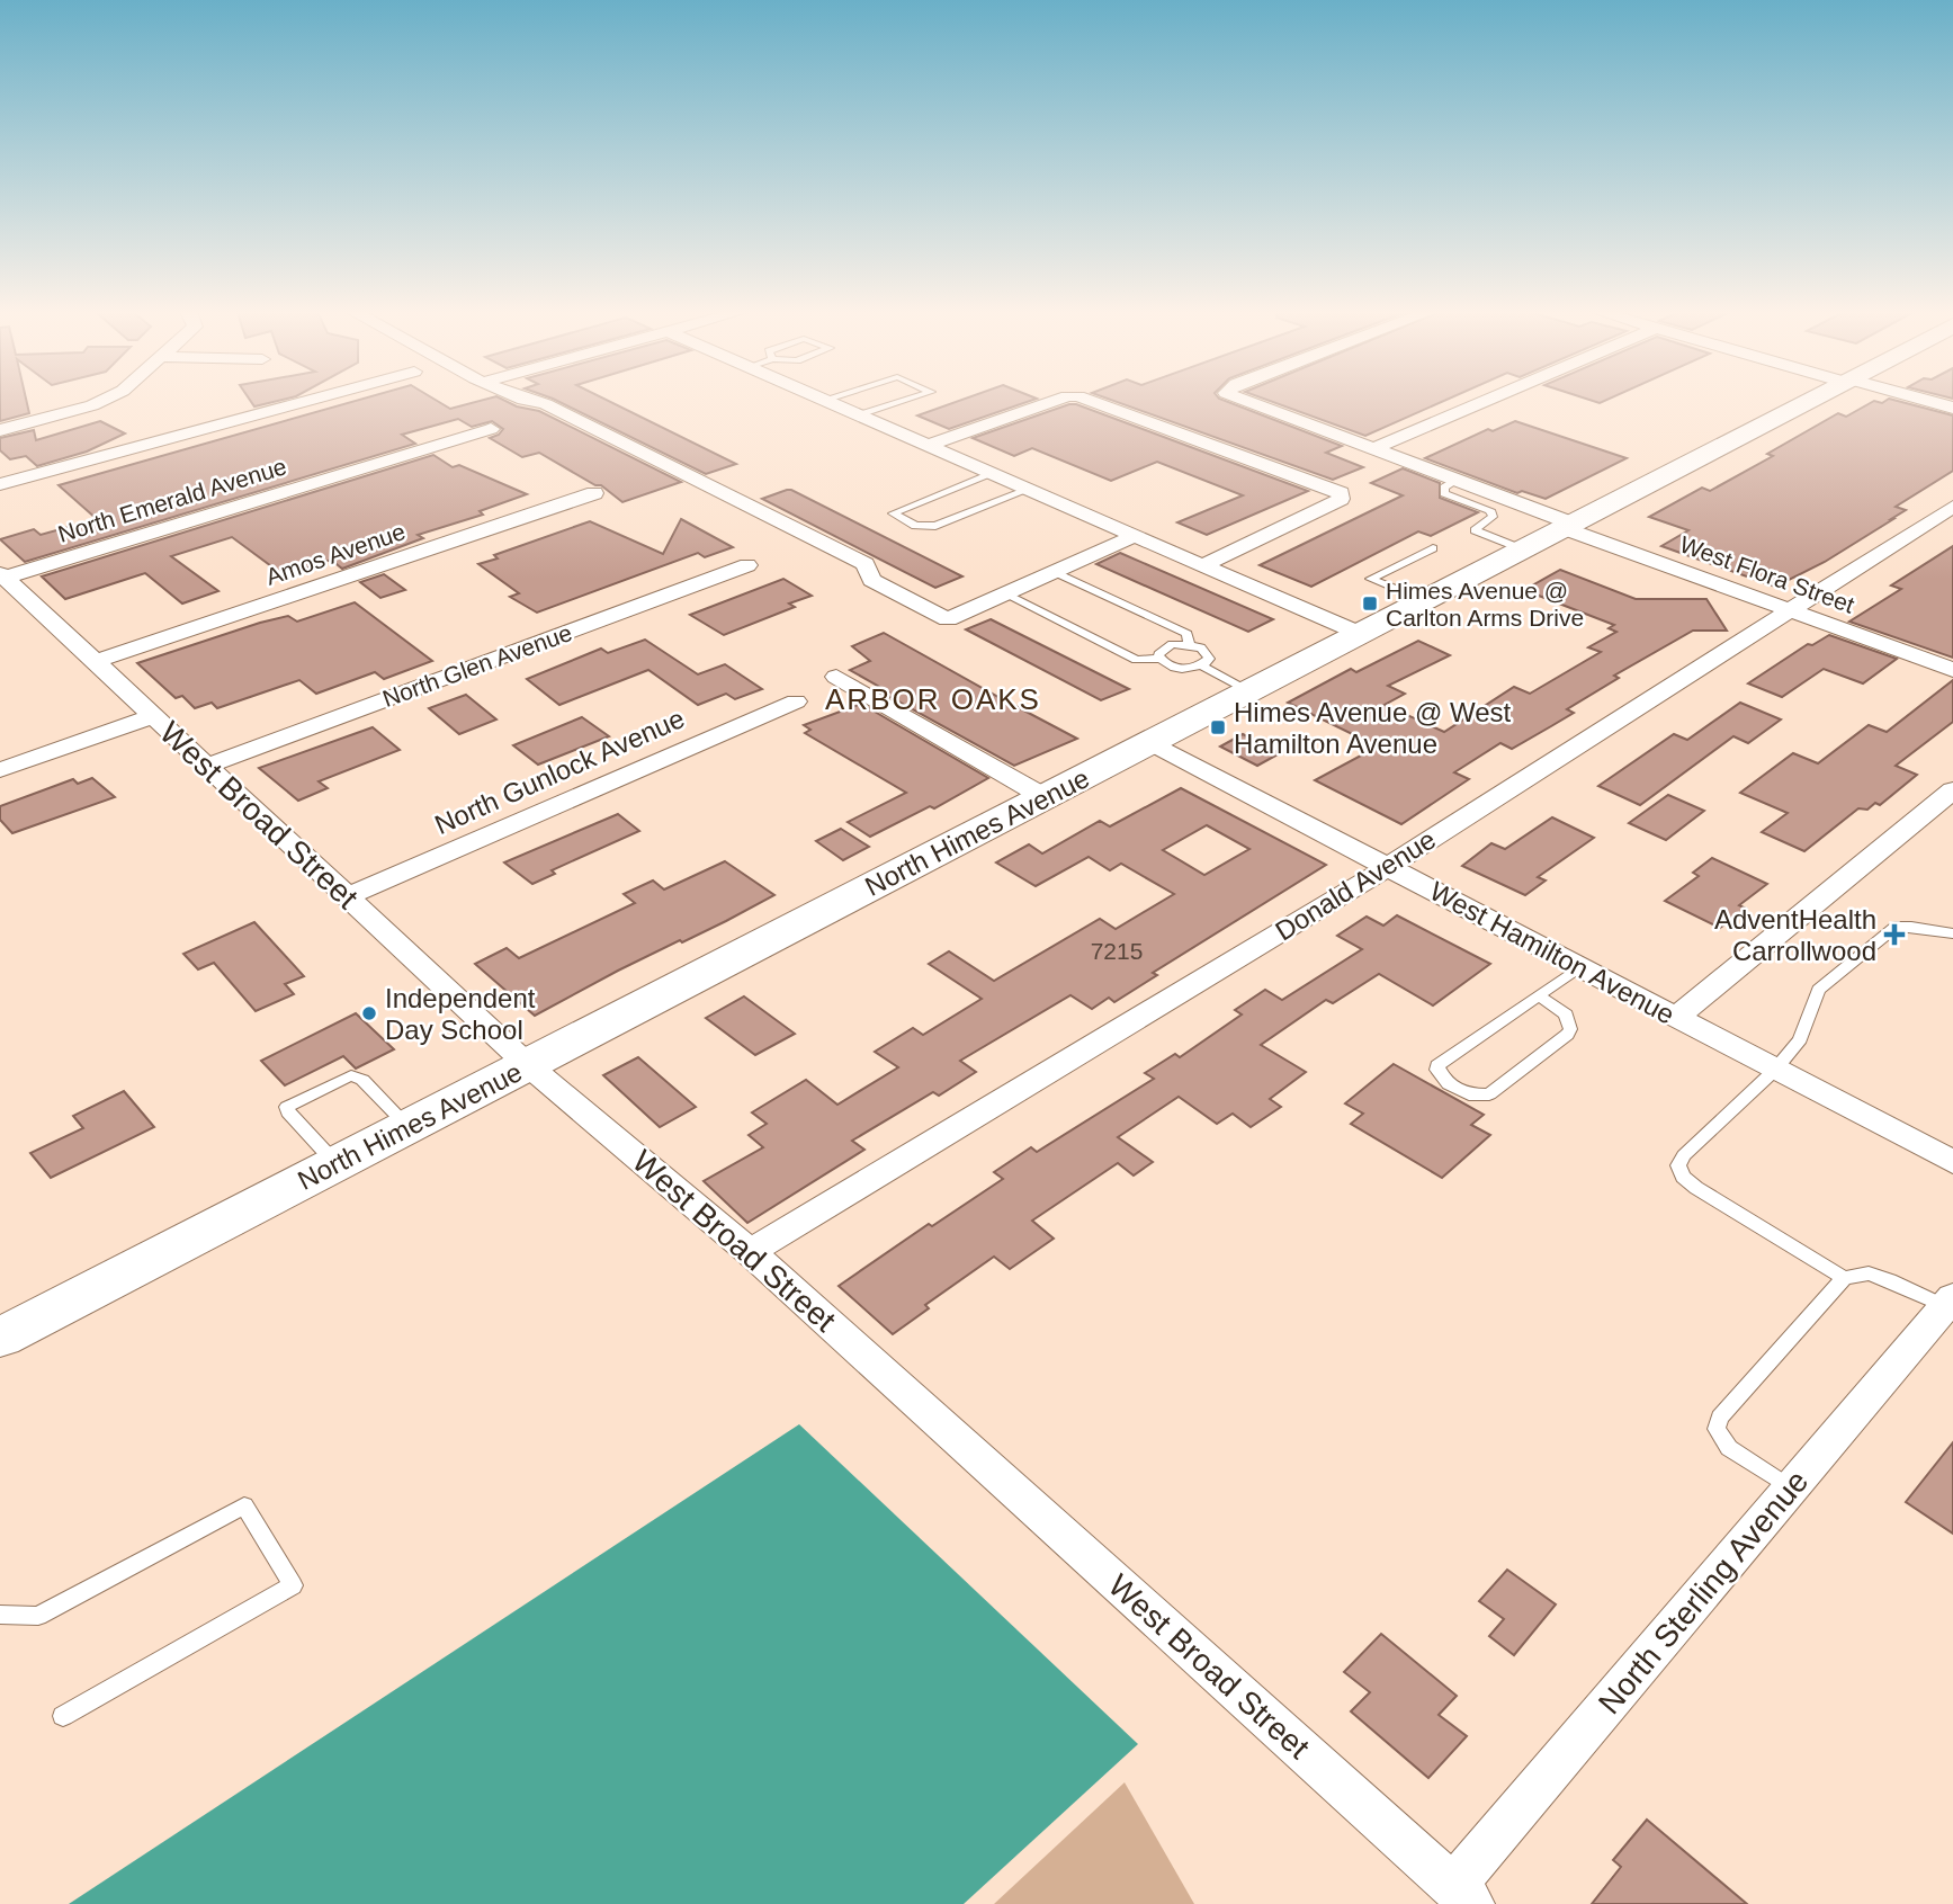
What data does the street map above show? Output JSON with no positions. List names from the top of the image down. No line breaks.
{"streets":{"street":["North Emerald Avenue","Amos Avenue","West Flora Street","North Glen Avenue","North Gunlock Avenue","West Broad Street","North Himes Avenue","Donald Avenue","West Hamilton Avenue","North Sterling Avenue"]},"crossings":[["North Emerald Avenue","West Broad Street"],["Amos Avenue","West Broad Street"],["West Flora Street","North Himes Avenue"],["West Flora Street","Donald Avenue"],["North Glen Avenue","West Broad Street"],["North Gunlock Avenue","West Broad Street"],["West Broad Street","North Himes Avenue"],["West Broad Street","Donald Avenue"],["West Broad Street","North Sterling Avenue"],["North Himes Avenue","West Hamilton Avenue"],["Donald Avenue","West Hamilton Avenue"]],"districts":["ARBOR OAKS"],"places":{"transit":["Himes Avenue @ Carlton Arms Drive","Himes Avenue @ West Hamilton Avenue"],"health":["AdventHealth Carrollwood"],"other":["Independent Day School"]},"house_numbers":["7215"]}
